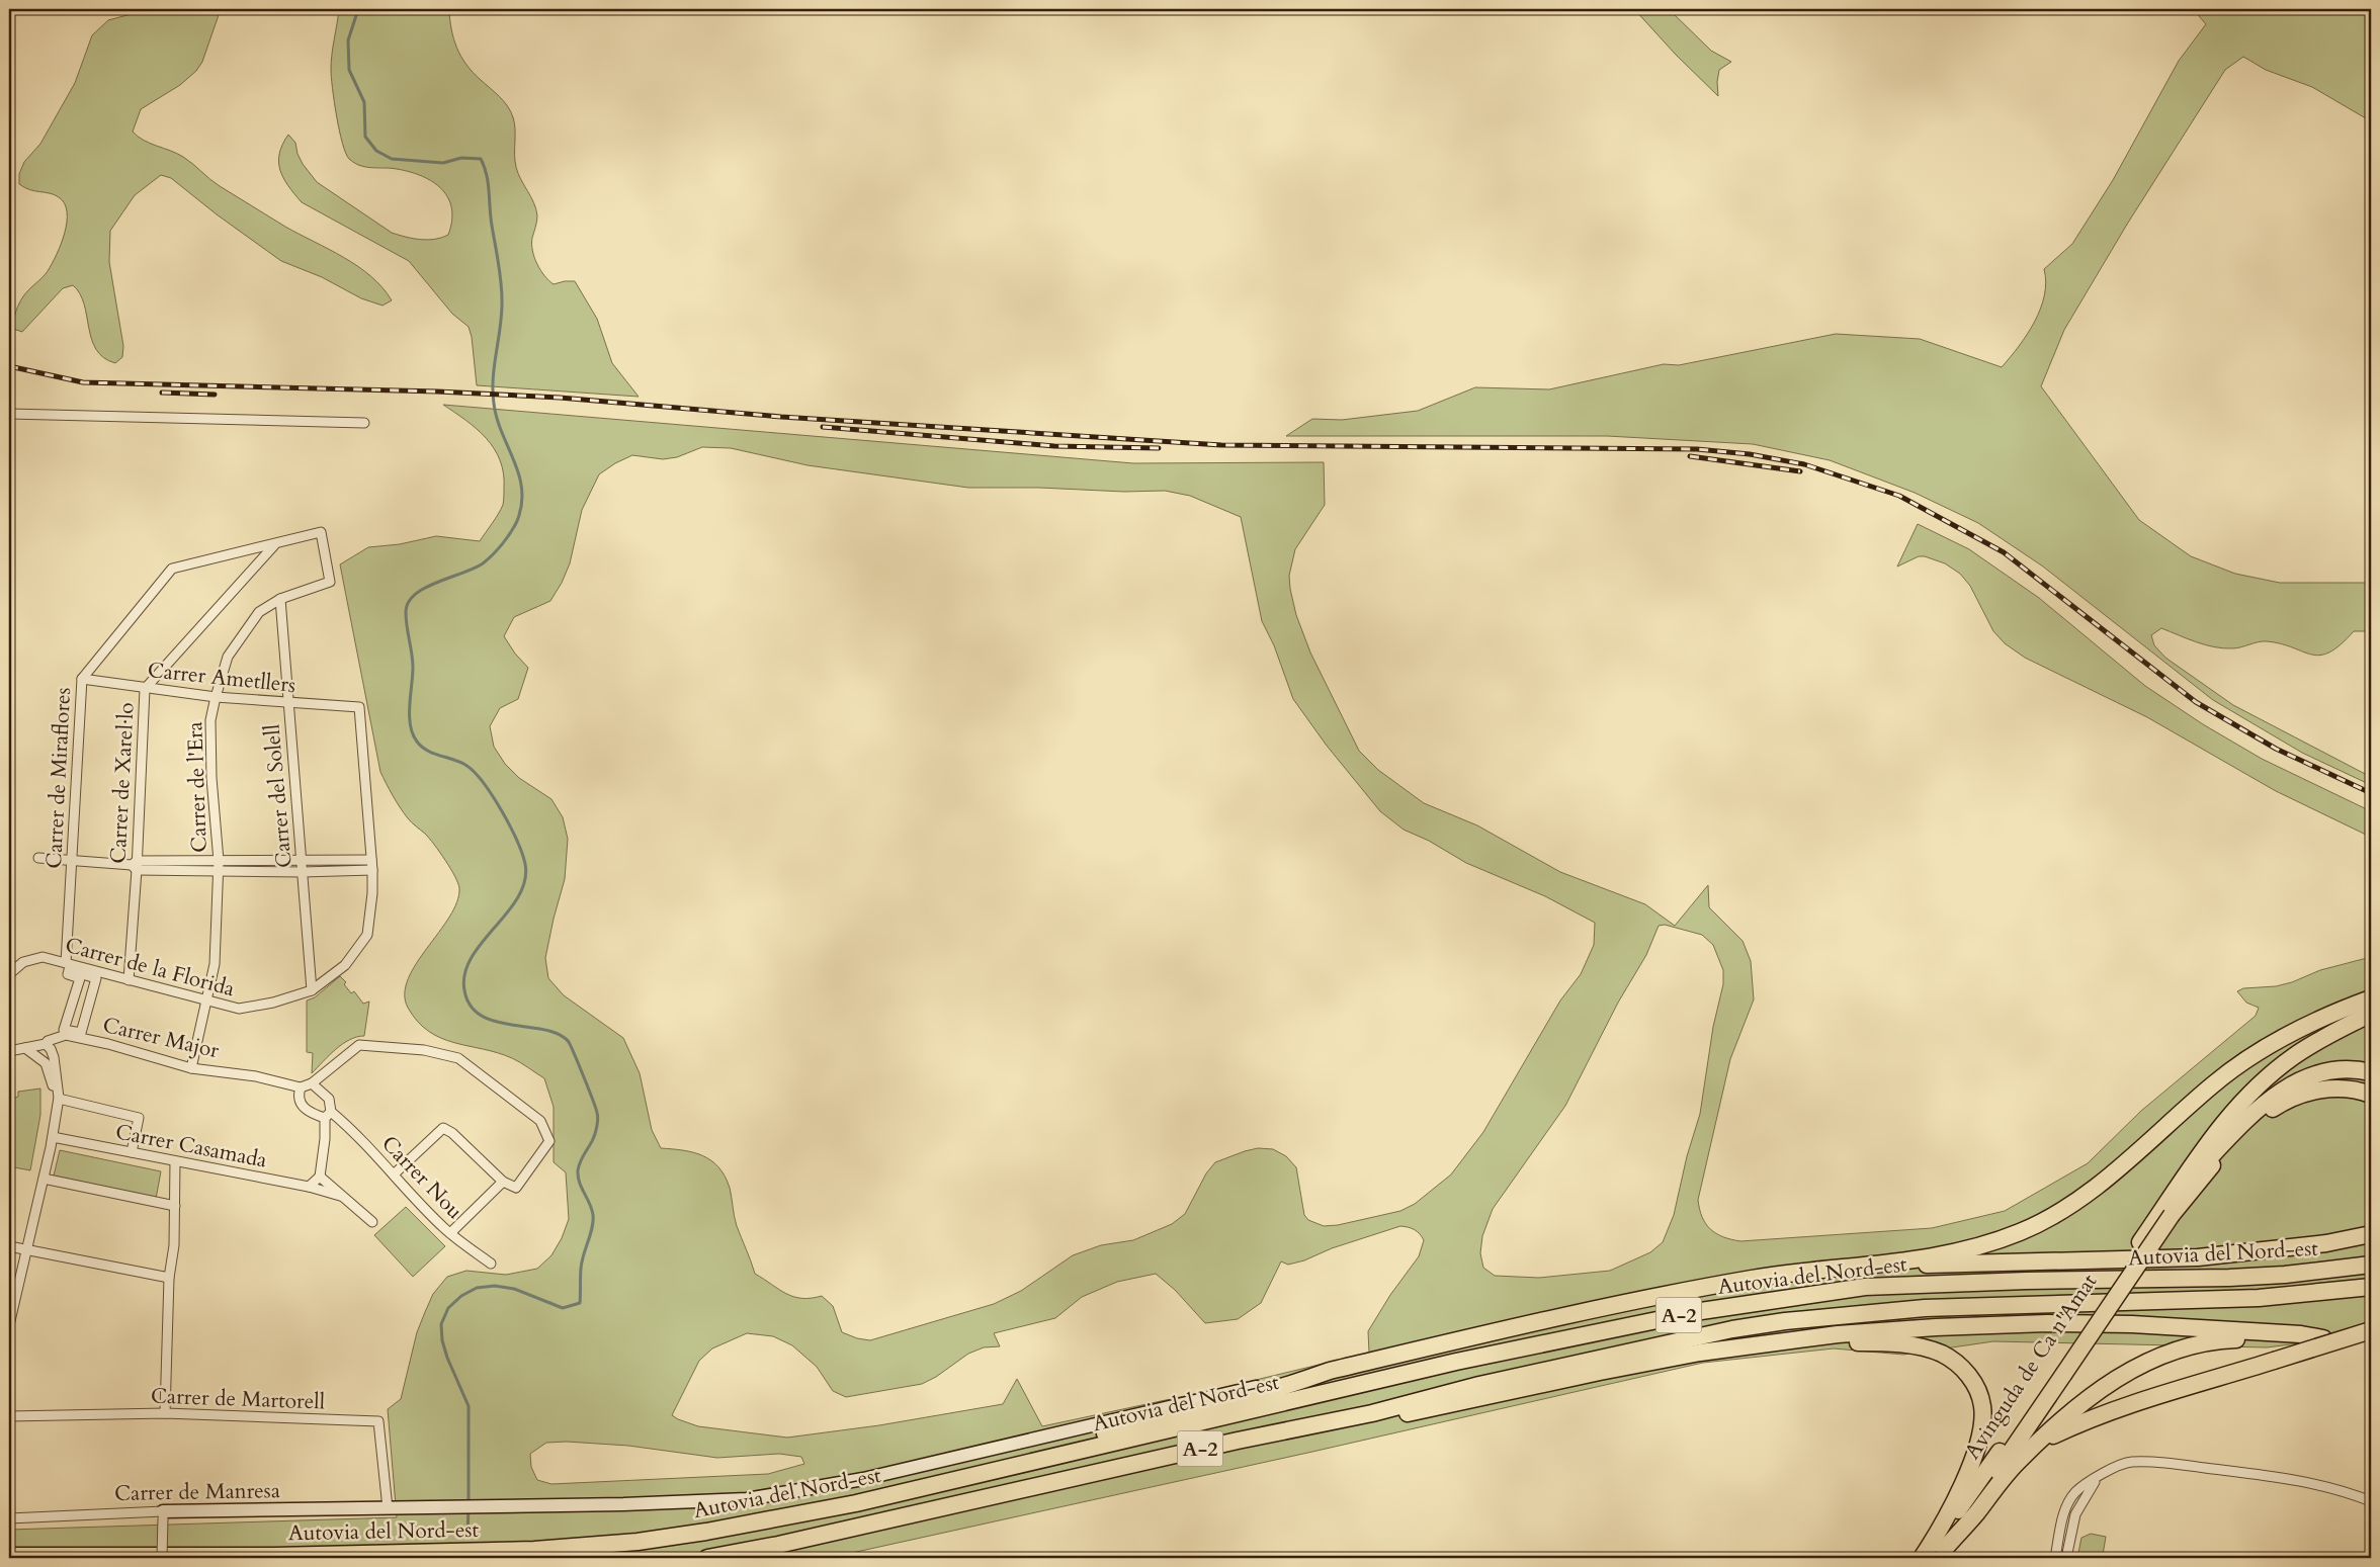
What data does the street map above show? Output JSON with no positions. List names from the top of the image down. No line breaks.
{"streets":{"highway":["Autovia del Nord-est","A-2"],"street":["Carrer Ametllers","Carrer de Miraflores","Carrer de Xarel·lo","Carrer de l'Era","Carrer del Solell","Carrer de la Florida","Carrer Major","Carrer Casamada","Carrer Nou","Carrer de Martorell","Carrer de Manresa"]},"crossings":[["Carrer Ametllers","Carrer de Miraflores"],["Carrer Ametllers","Carrer de Xarel·lo"],["Carrer Ametllers","Carrer de l'Era"],["Carrer Ametllers","Carrer del Solell"],["Carrer Ametllers","Carrer de la Florida"],["Carrer de Miraflores","Carrer de Xarel·lo"],["Carrer de Miraflores","Carrer de l'Era"],["Carrer de Miraflores","Carrer de la Florida"],["Carrer de Xarel·lo","Carrer de la Florida"],["Carrer de l'Era","Carrer del Solell"],["Carrer de l'Era","Carrer de la Florida"],["Carrer de l'Era","Carrer Major"],["Carrer del Solell","Carrer de la Florida"],["Carrer de Martorell","Carrer de Manresa"]]}
